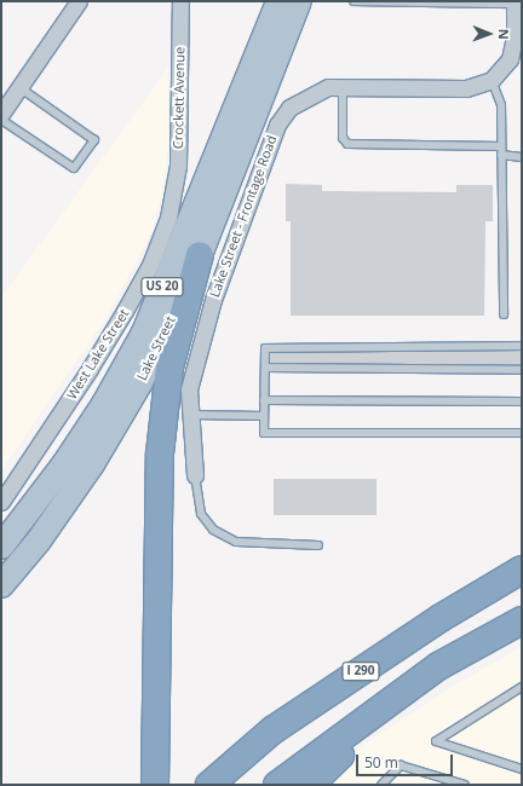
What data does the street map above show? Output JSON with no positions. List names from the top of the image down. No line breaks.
{"streets":{"highway":["US 20","I 290"],"main road":["Lake Street"],"street":["Crockett Avenue","Lake Street - Frontage Road","West Lake Street"]},"crossings":[["Crockett Avenue","West Lake Street"],["US 20","Lake Street"]],"scale_bar":"50 m","north":"right"}
